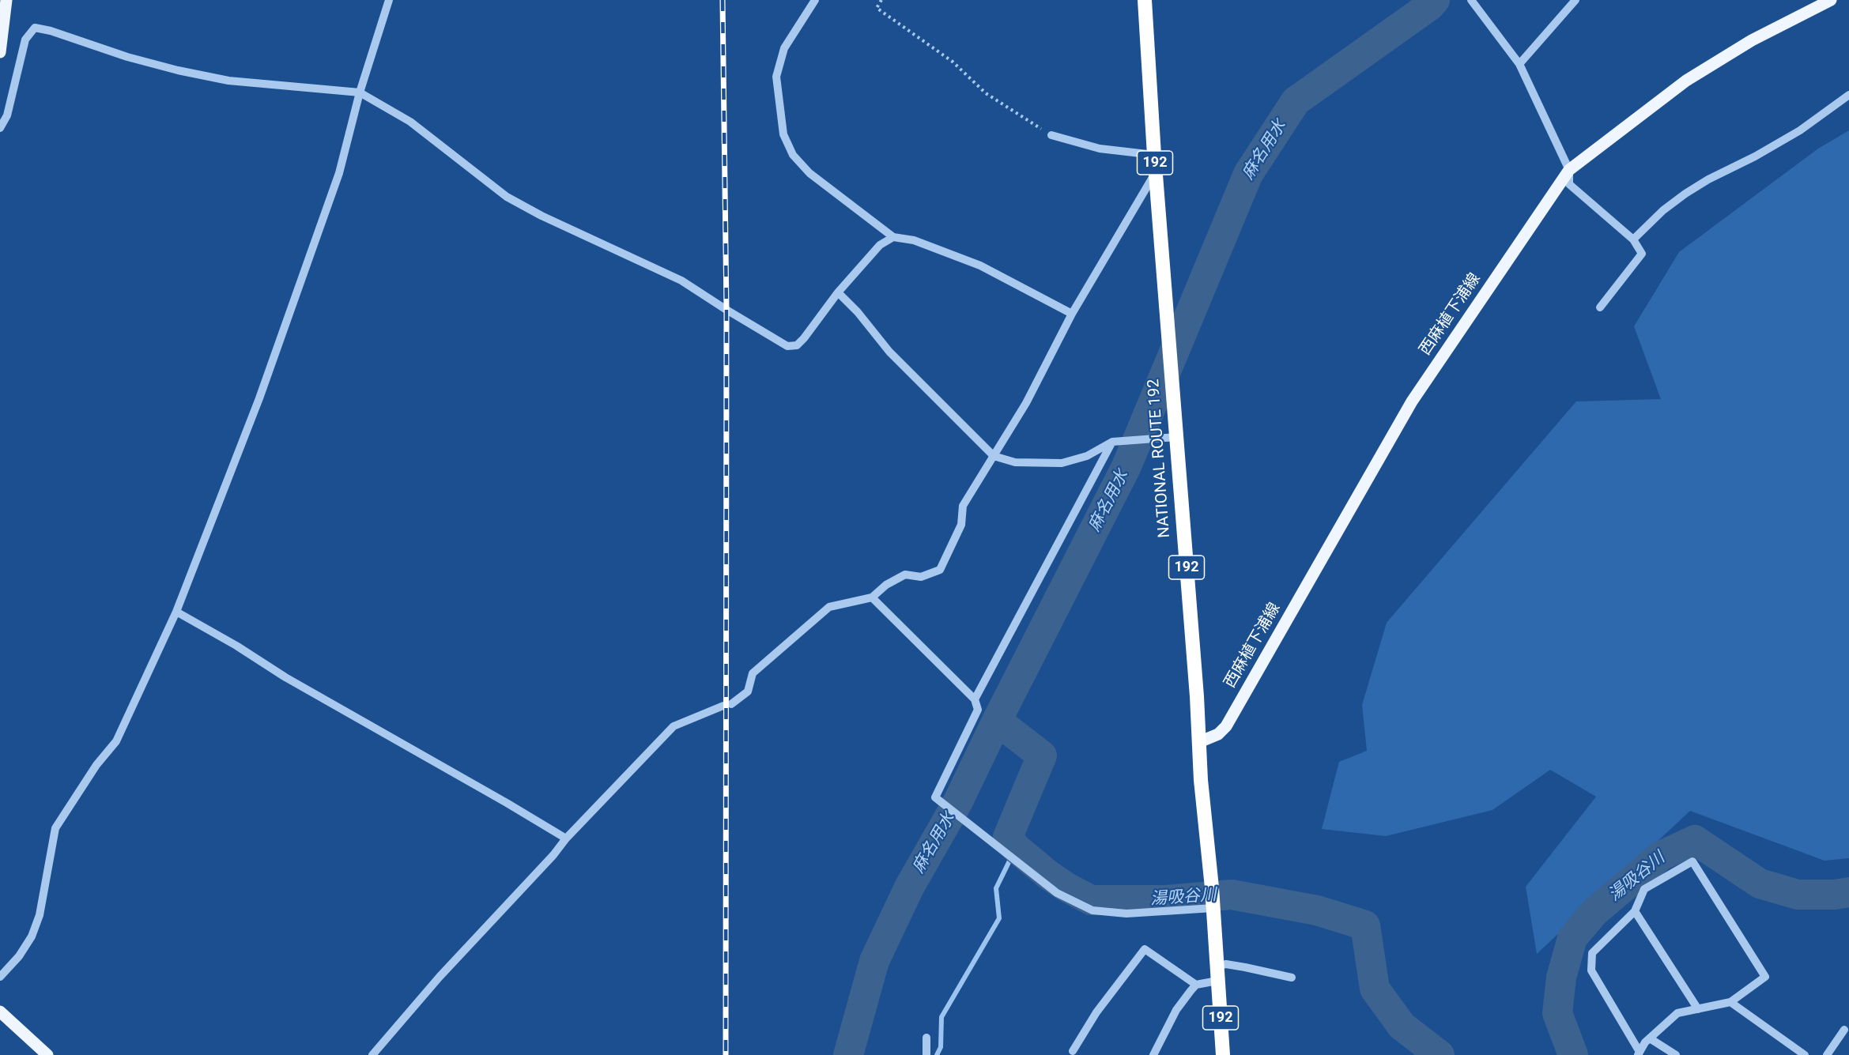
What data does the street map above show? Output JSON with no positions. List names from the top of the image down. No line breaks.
{"streets":{"highway":["192","NATIONAL ROUTE 192"],"main road":["西麻植下浦線"]},"crossings":[["西麻植下浦線","NATIONAL ROUTE 192"]],"water":["麻名用水","湯吸谷川"]}
